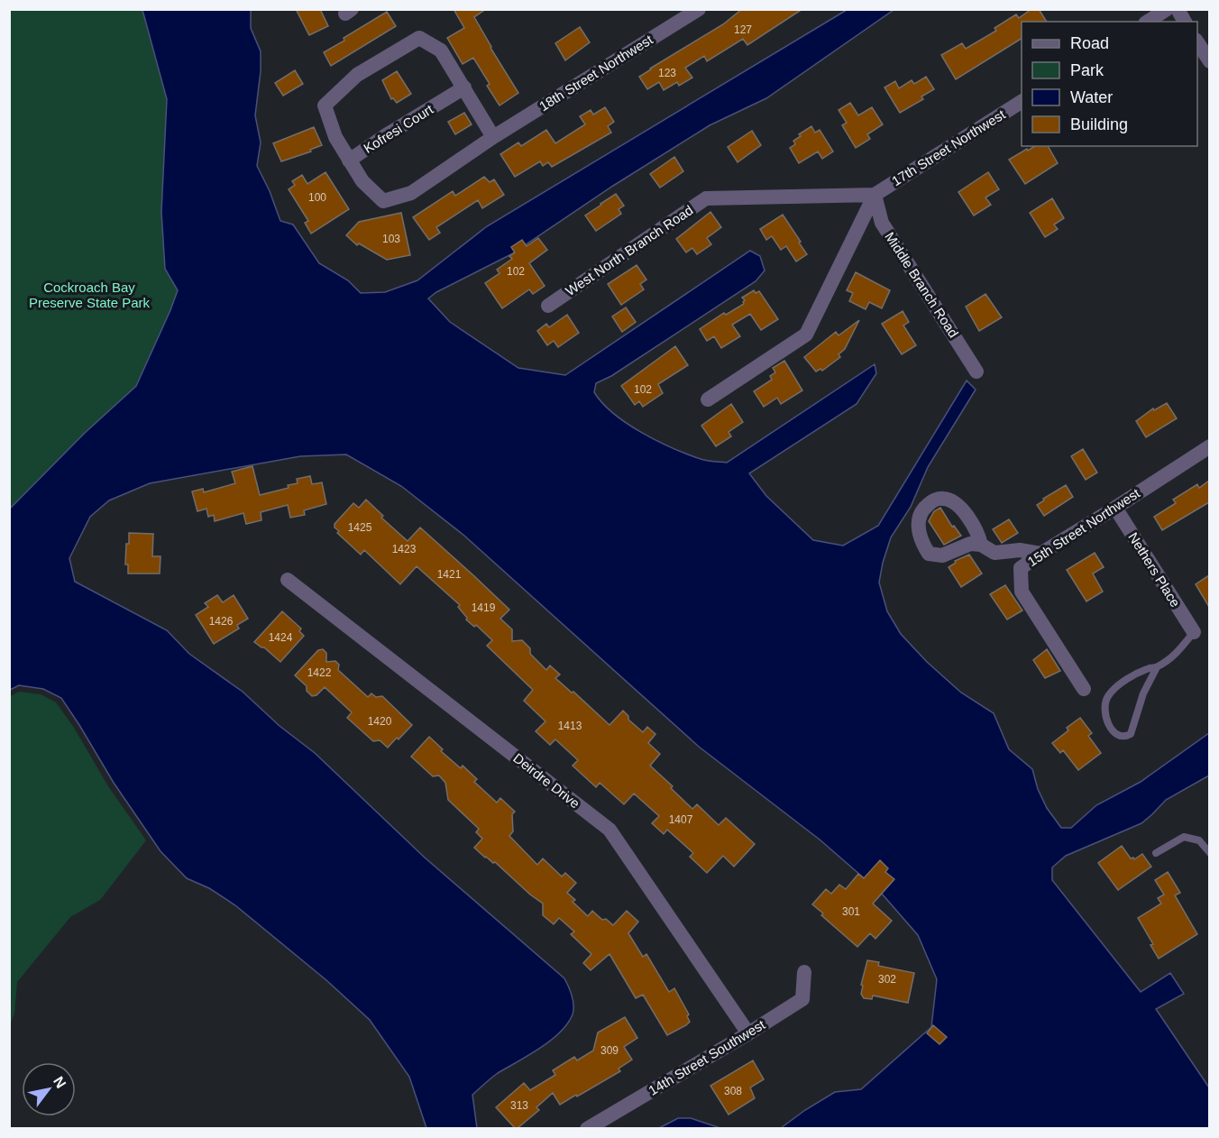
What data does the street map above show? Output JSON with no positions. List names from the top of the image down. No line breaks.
{"streets":{"street":["18th Street Northwest","Kofresi Court","17th Street Northwest","West North Branch Road","Middle Branch Road","15th Street Northwest","Nethers Place","Deirdre Drive","14th Street Southwest"]},"crossings":[["18th Street Northwest","Kofresi Court"],["17th Street Northwest","West North Branch Road"],["17th Street Northwest","Middle Branch Road"],["West North Branch Road","Middle Branch Road"],["15th Street Northwest","Nethers Place"],["Deirdre Drive","14th Street Southwest"]],"parks":["Cockroach Bay Preserve State Park"],"house_numbers":["127","123","100","103","102","102","1425","1423","1421","1419","1426","1424","1422","1420","1413","1407","301","302","309","308","313"],"legend":["Road","Park","Water","Building"],"north":"top right"}
